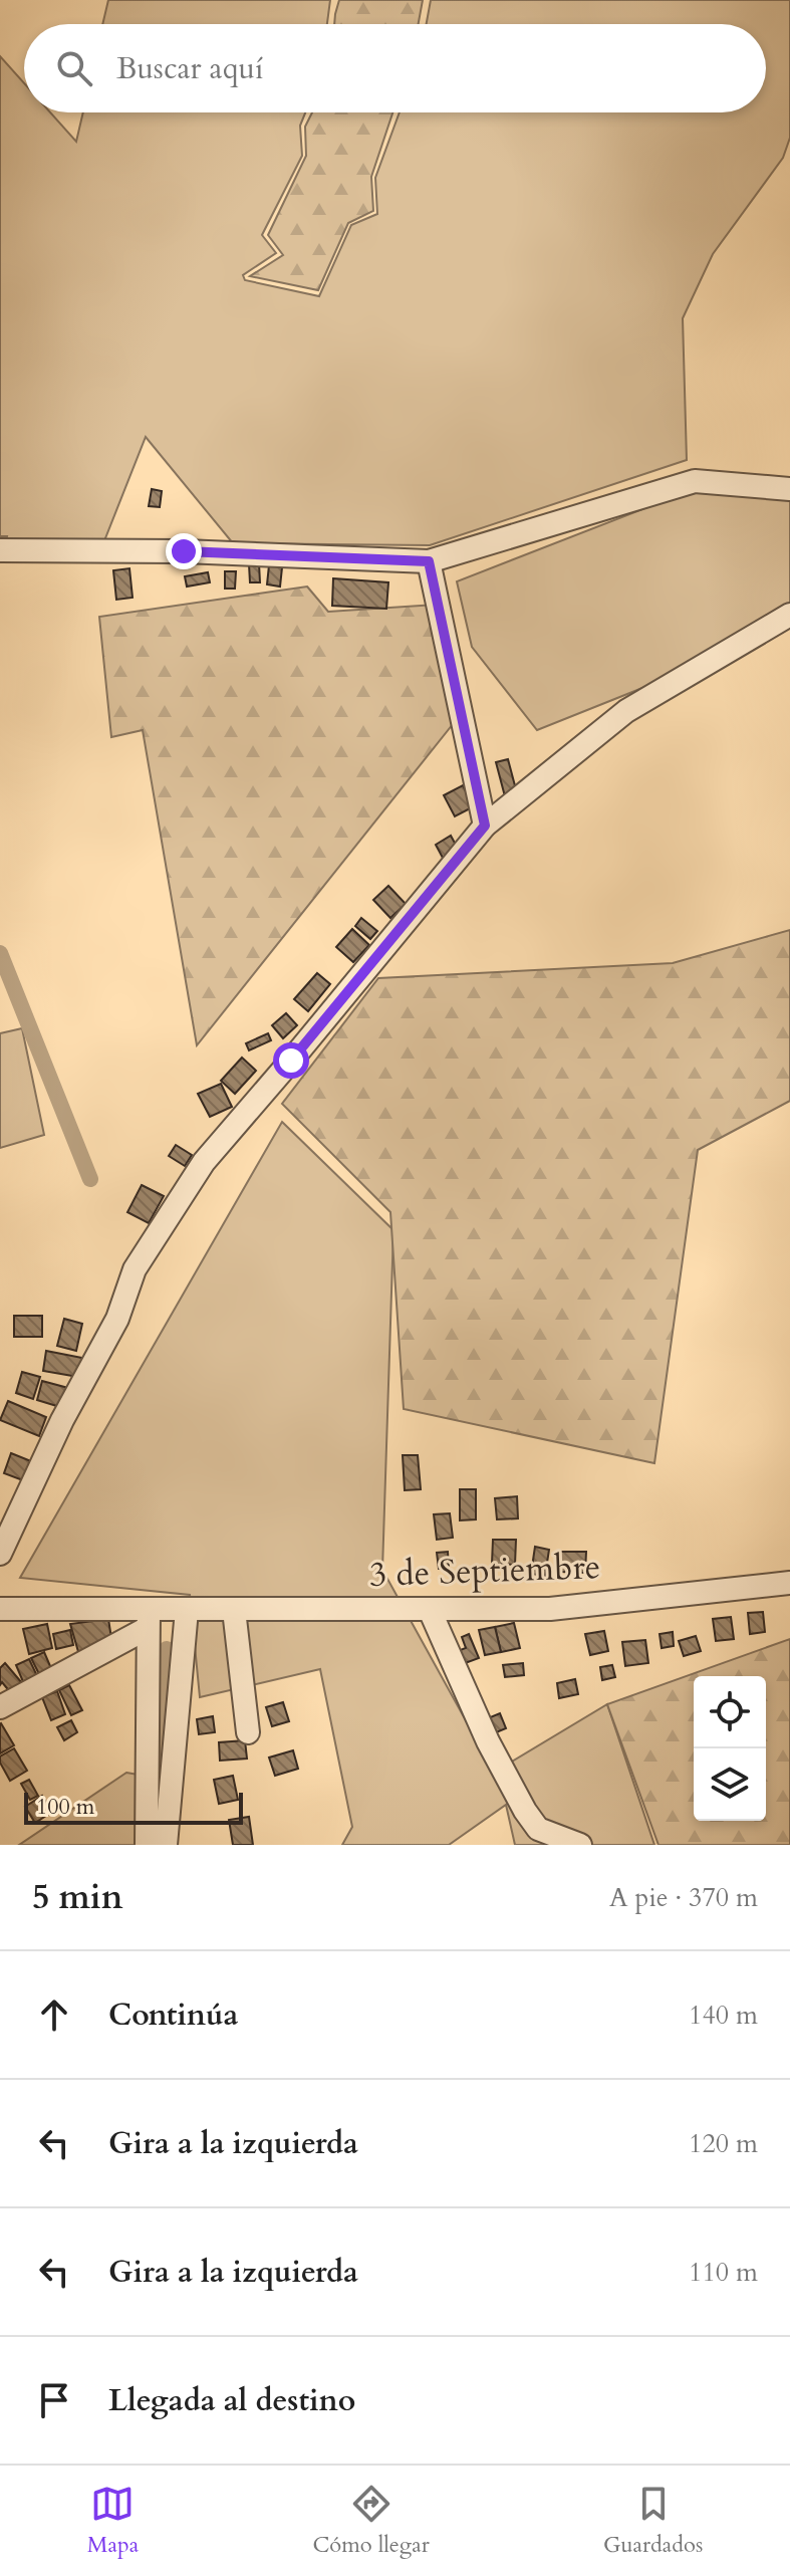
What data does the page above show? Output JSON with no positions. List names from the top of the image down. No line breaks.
{"streets":{"street":["3 de Septiembre"]},"scale_bar":"100 m","page":{"search":"Buscar aquí","scale":"100 m","heading":["5 min","A pie · 370 m"],"list":[["Continúa","140 m"],["Gira a la izquierda","120 m"],["Gira a la izquierda","110 m"],"Llegada al destino"],"nav":["Mapa","Cómo llegar","Guardados"]}}
